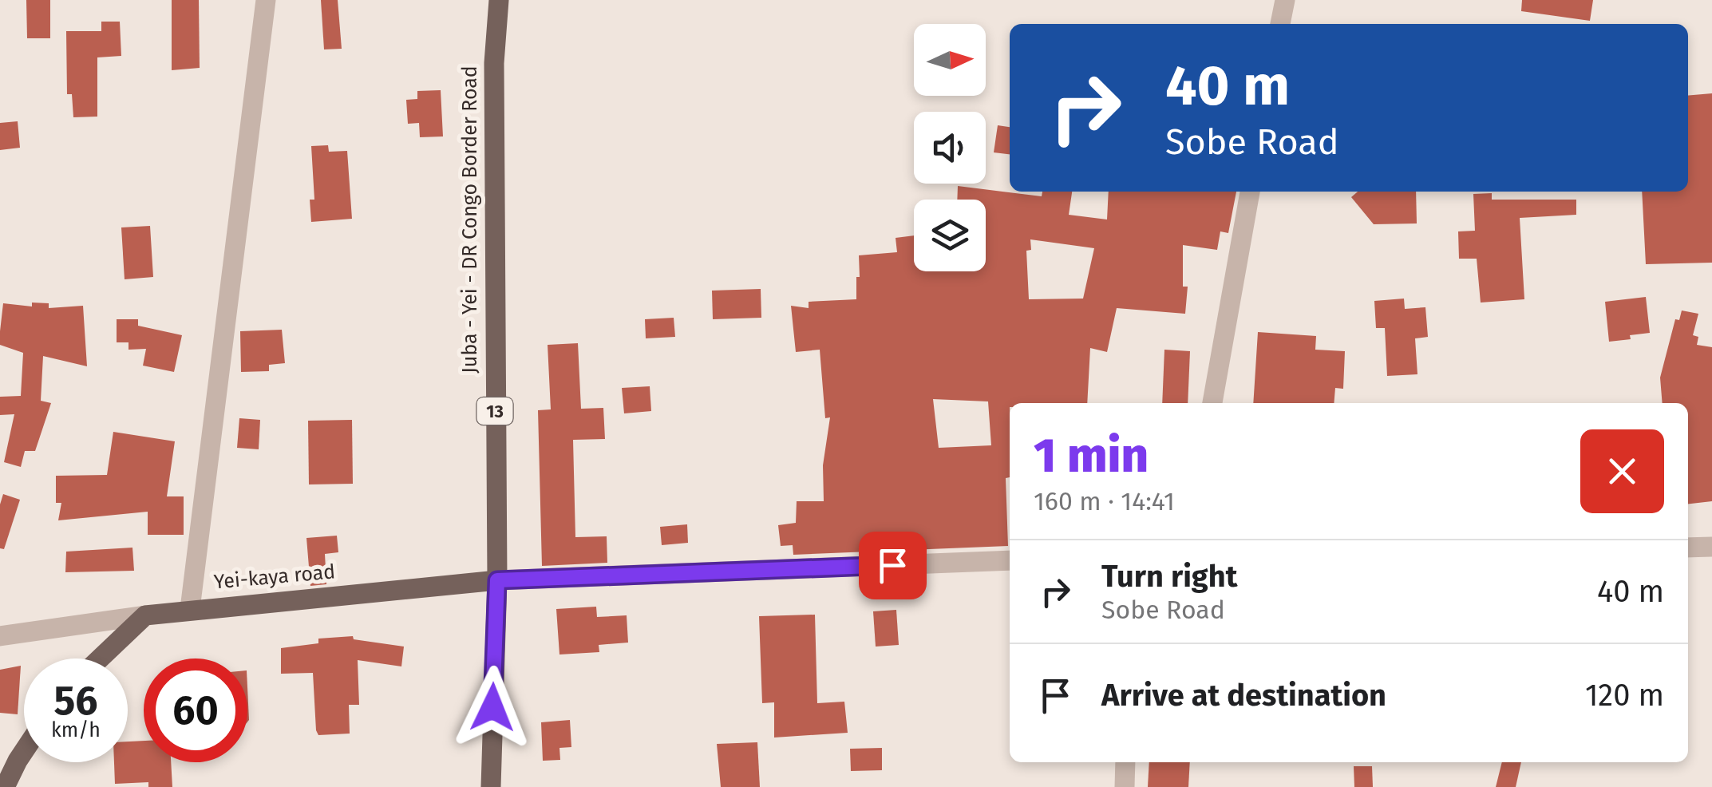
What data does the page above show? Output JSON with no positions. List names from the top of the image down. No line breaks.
{"streets":{"main road":["Juba - Yei - DR Congo Border Road","13","Yei-kaya road"]},"crossings":[["Juba - Yei - DR Congo Border Road","Yei-kaya road"]],"north":"right","page":{"turn":["40 m","Sobe Road"],"heading":["1 min","160 m · 14:41"],"list":[{"name":"Turn right","note":"Sobe Road","value":"40 m"},{"name":"Arrive at destination","value":"120 m"}],"speed":"56 km/h","limit":"60"}}
